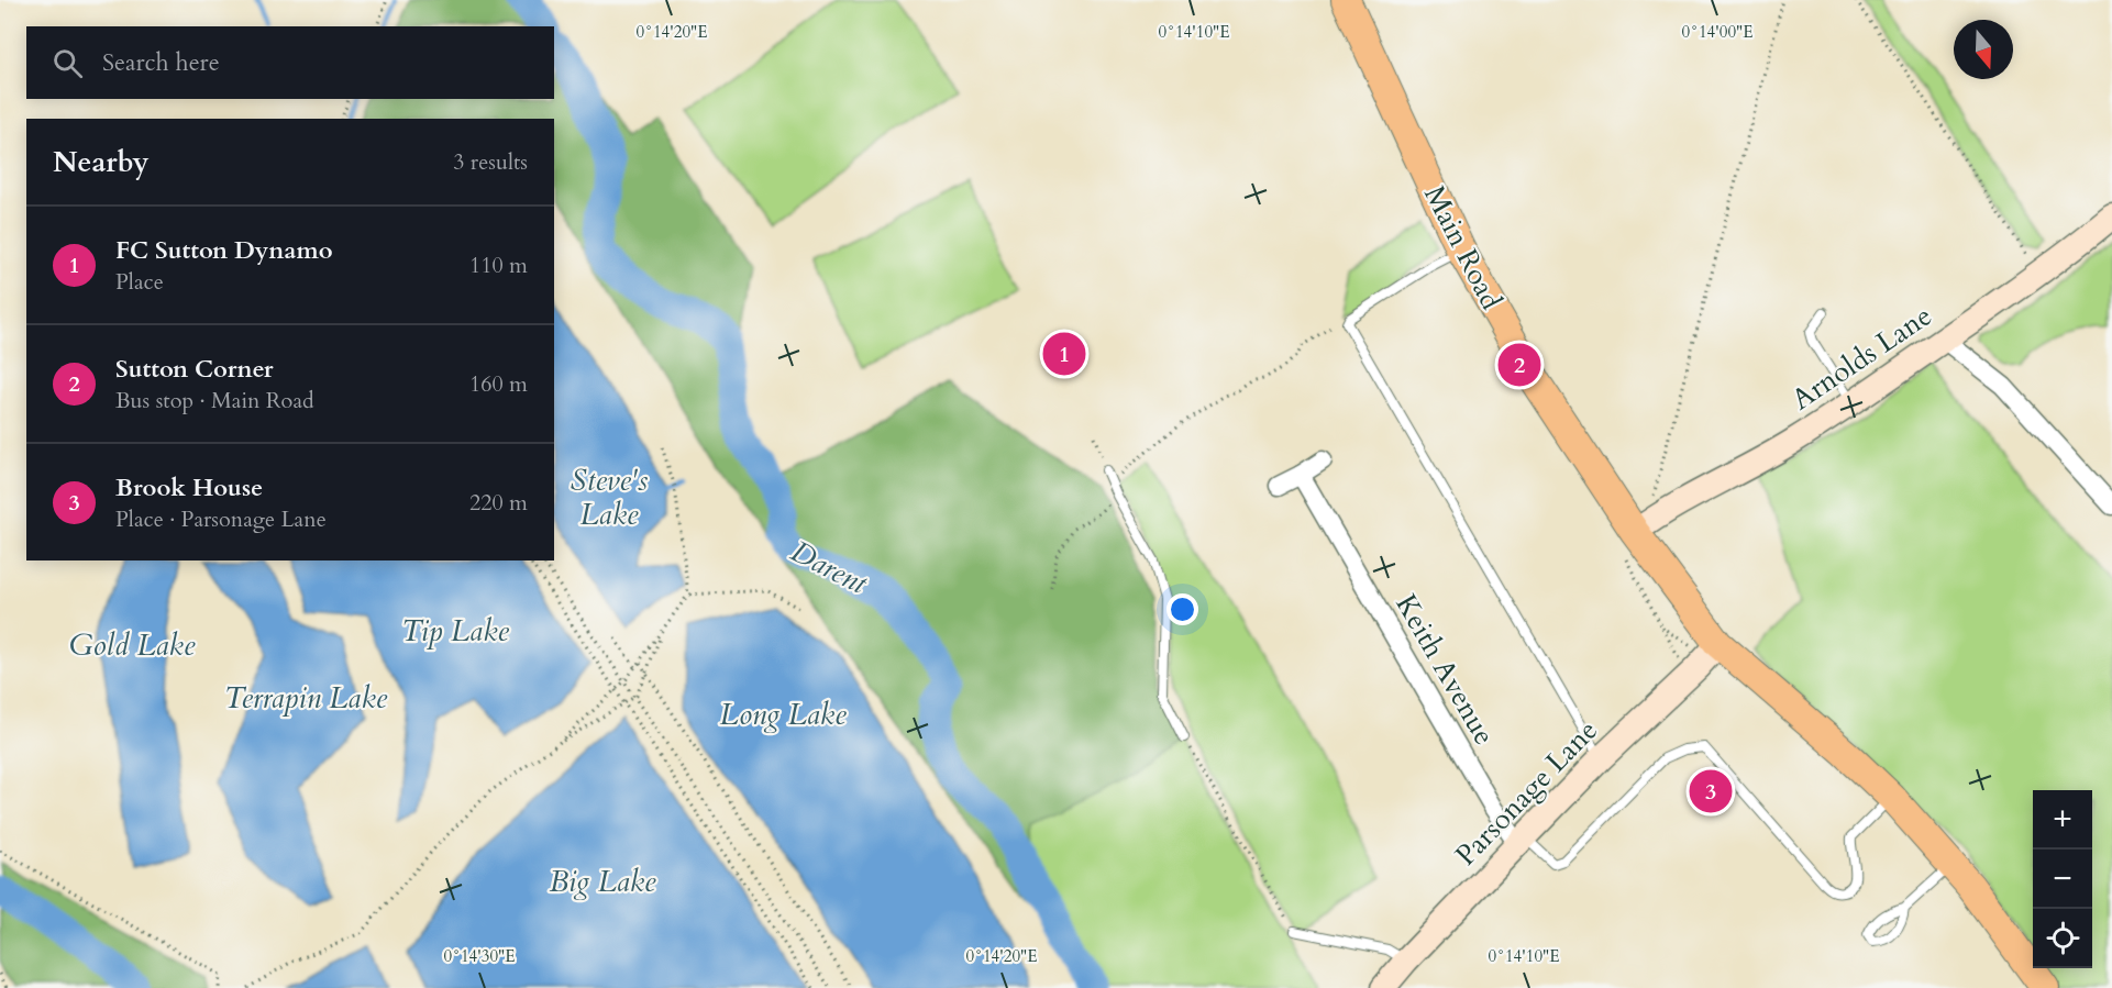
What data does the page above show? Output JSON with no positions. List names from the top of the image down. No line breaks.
{"streets":{"main road":["Main Road"],"street":["Arnolds Lane","Keith Avenue","Parsonage Lane"]},"crossings":[["Main Road","Arnolds Lane"],["Main Road","Parsonage Lane"],["Keith Avenue","Parsonage Lane"]],"water":["Steve's Lake","Darent","Tip Lake","Gold Lake","Terrapin Lake","Long Lake","Big Lake"],"north":"bottom","page":{"search":"Search here","heading":["Nearby","3 results"],"list":[{"mark":"1","name":"FC Sutton Dynamo","note":"Place","value":"110 m"},{"mark":"2","name":"Sutton Corner","note":"Bus stop · Main Road","value":"160 m"},{"mark":"3","name":"Brook House","note":"Place · Parsonage Lane","value":"220 m"}],"pins":["1","2","3"],"map_buttons":["+","−"]},"coordinates":["0°14'00\"E","0°14'20\"E","0°14'10\"E","0°14'30\"E"]}
